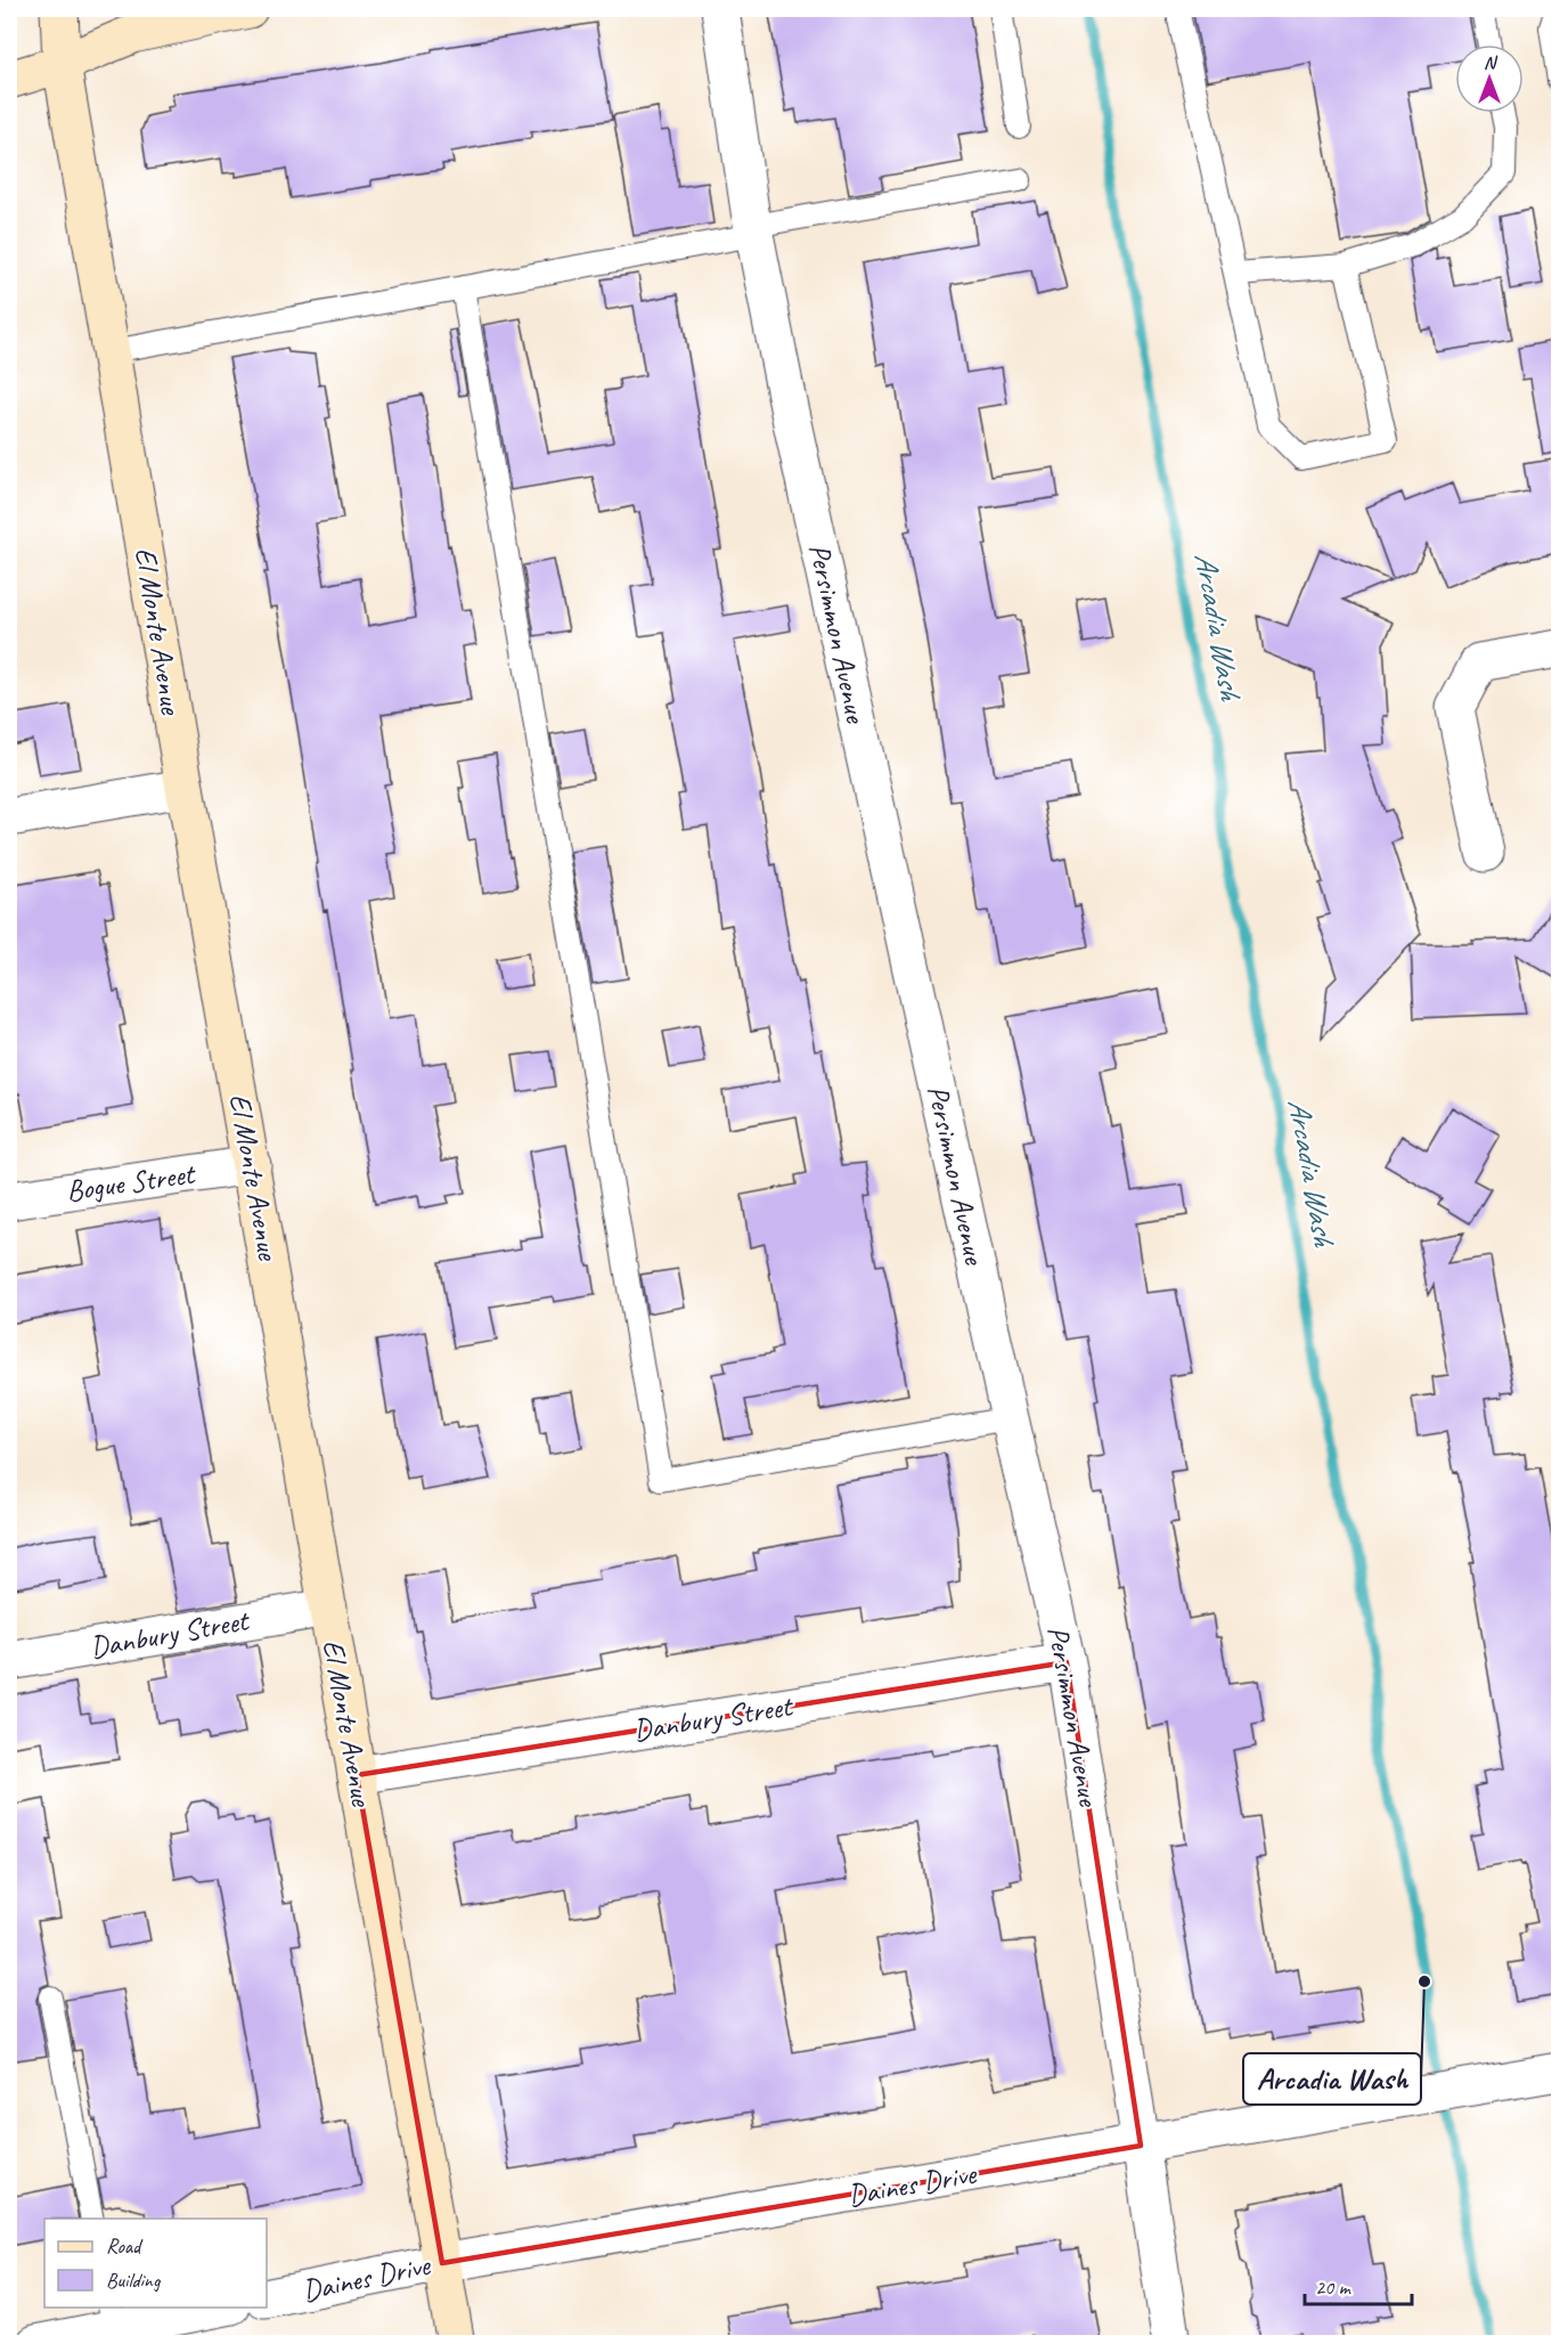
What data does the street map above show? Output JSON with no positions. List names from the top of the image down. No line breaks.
{"streets":{"street":["El Monte Avenue","Persimmon Avenue","Bogue Street","Danbury Street","Daines Drive"]},"crossings":[["El Monte Avenue","Bogue Street"],["El Monte Avenue","Danbury Street"],["El Monte Avenue","Daines Drive"],["Persimmon Avenue","Danbury Street"],["Persimmon Avenue","Daines Drive"]],"water":["Arcadia Wash"],"places":["Arcadia Wash"],"legend":["Road","Building"],"scale_bar":"20 m","north":"top"}
